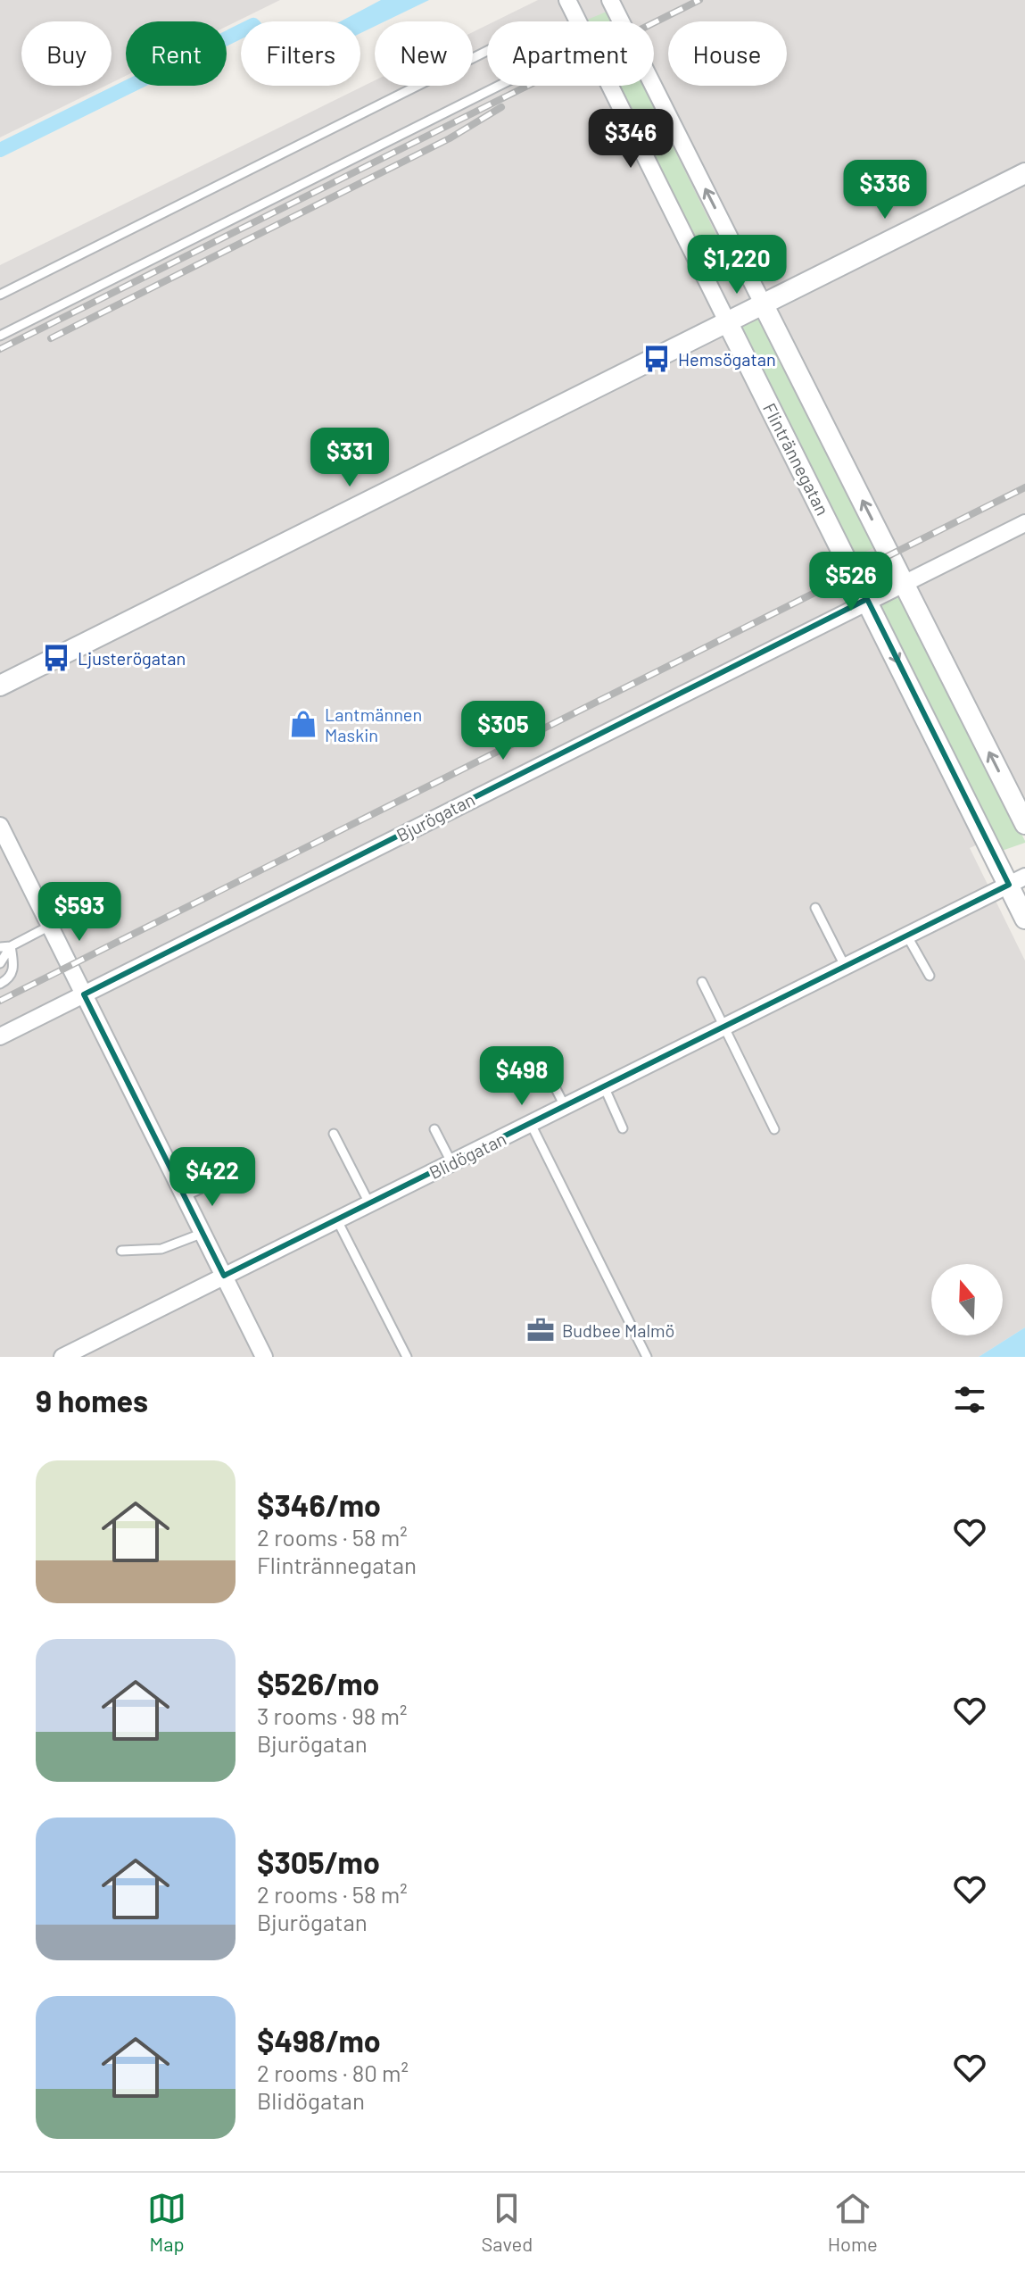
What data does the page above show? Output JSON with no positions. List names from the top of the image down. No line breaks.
{"streets":{"street":["Flintrännegatan","Bjurögatan","Blidögatan"]},"crossings":[["Flintrännegatan","Bjurögatan"],["Flintrännegatan","Blidögatan"]],"places":{"bus stop":["Hemsögatan","Ljusterögatan"],"shop":["Lantmännen Maskin"],"office":["Budbee Malmö"]},"north":"top","page":{"chip":["Buy","Rent","Filters","New","Apartment","House"],"price":["$346","$336","$1,220","$331","$526","$305","$593","$498","$422"],"heading":"9 homes","list":[{"name":"$346/mo","note":"2 rooms · 58 m² · Flintrännegatan"},{"name":"$526/mo","note":"3 rooms · 98 m² · Bjurögatan"},{"name":"$305/mo","note":"2 rooms · 58 m² · Bjurögatan"},{"name":"$498/mo","note":"2 rooms · 80 m² · Blidögatan"}],"tabs":["Map","Saved","Home"]}}
